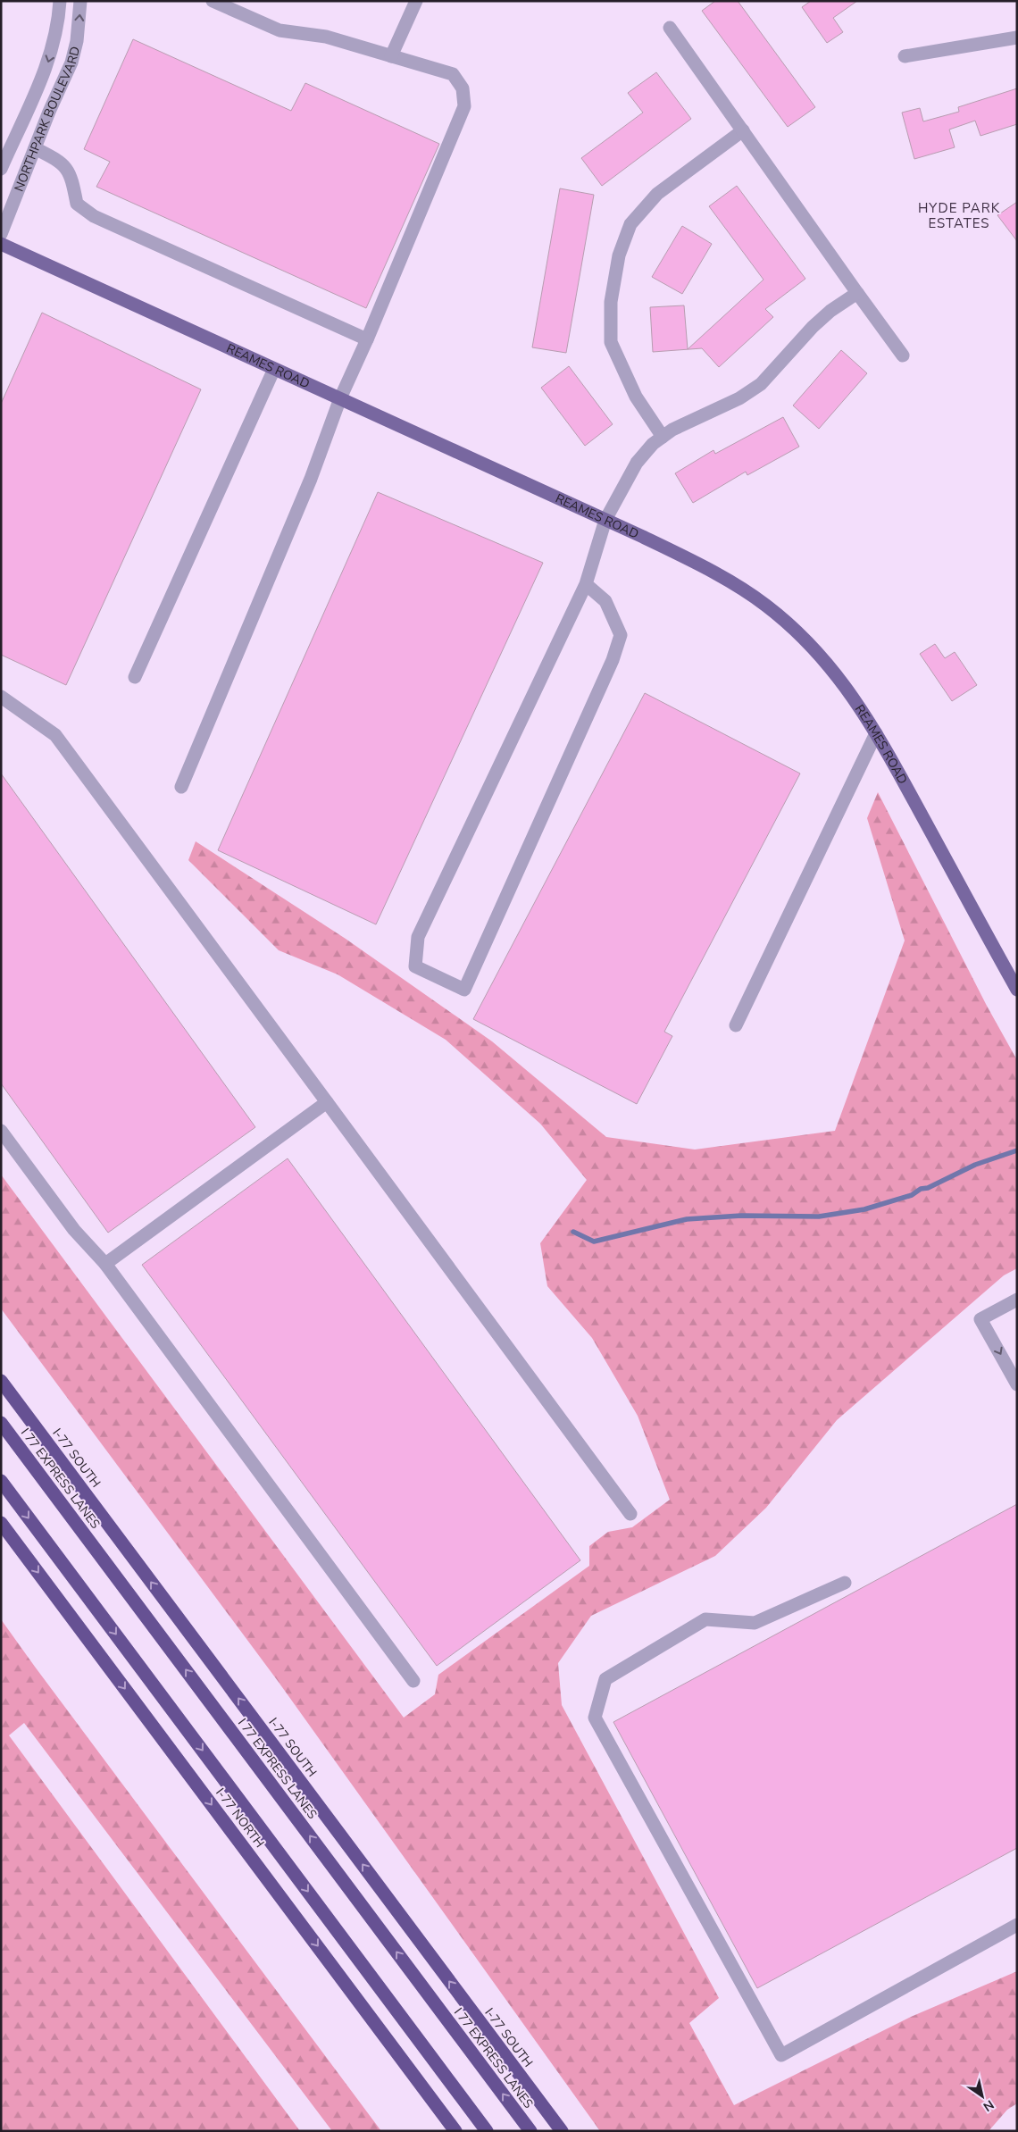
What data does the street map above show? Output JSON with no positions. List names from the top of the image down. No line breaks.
{"streets":{"highway":["I-77 SOUTH","I 77 EXPRESS LANES","I-77 NORTH"],"main road":["REAMES ROAD"],"street":["NORTHPARK BOULEVARD"]},"districts":["HYDE PARK ESTATES"],"north":"bottom right"}
